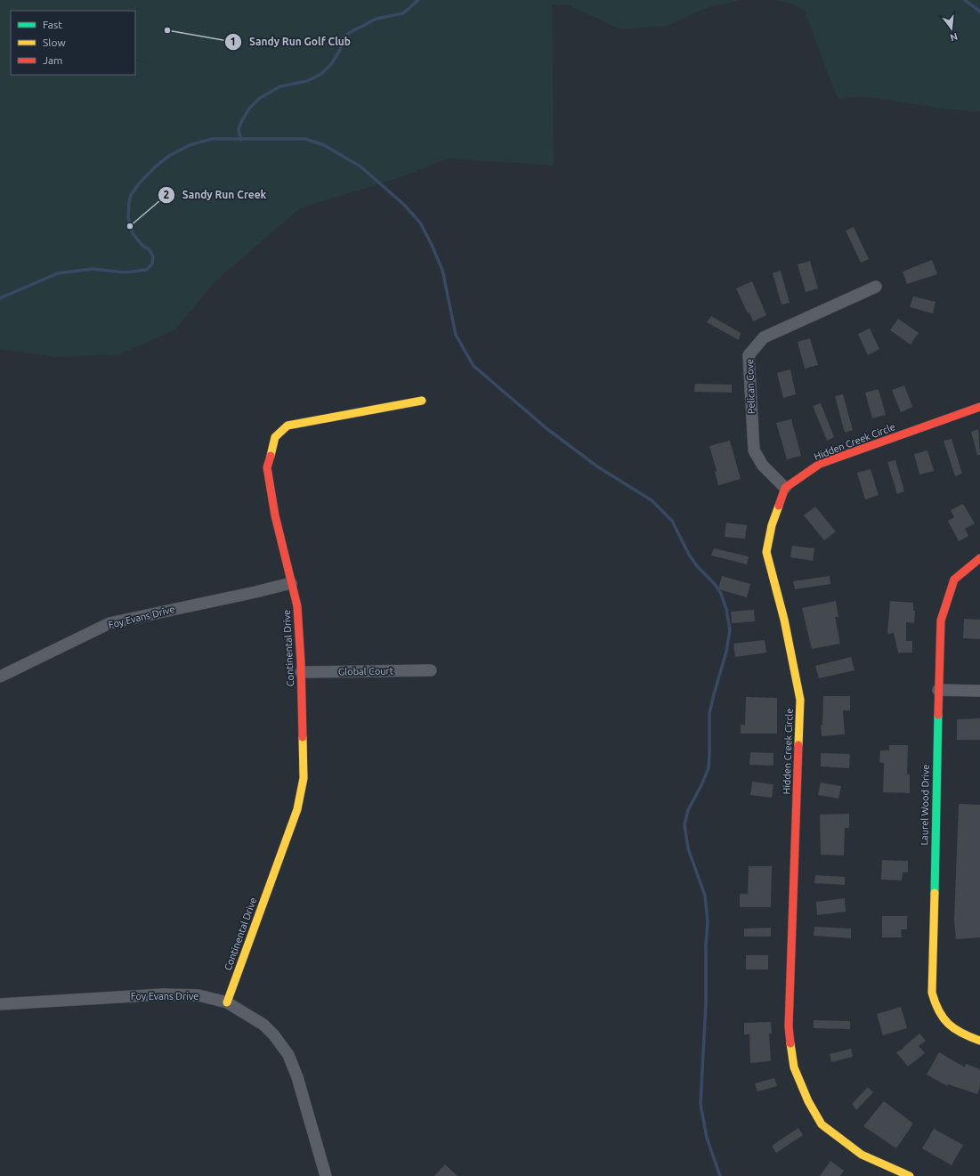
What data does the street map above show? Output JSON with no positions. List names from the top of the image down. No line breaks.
{"streets":{"street":["Pelican Cove","Hidden Creek Circle","Foy Evans Drive","Continental Drive","Global Court","Laurel Wood Drive"]},"crossings":[["Pelican Cove","Hidden Creek Circle"],["Foy Evans Drive","Continental Drive"],["Continental Drive","Global Court"]],"places":["Sandy Run Golf Club","Sandy Run Creek"],"legend":["Fast","Slow","Jam"],"north":"bottom"}
